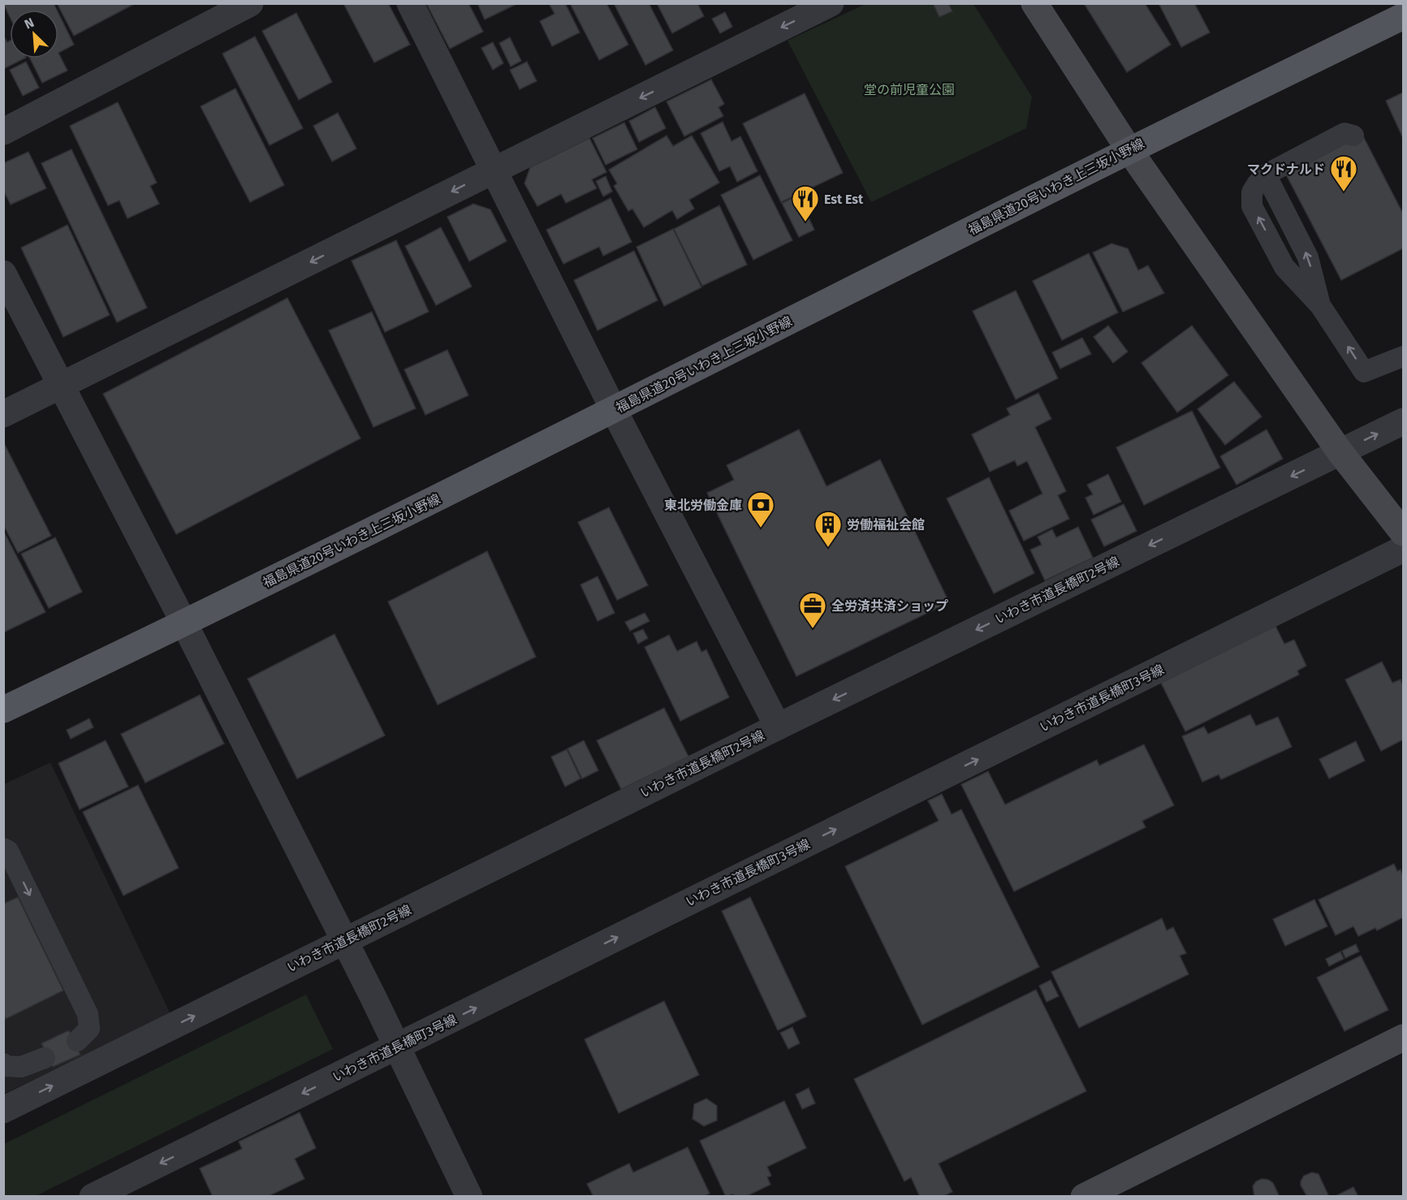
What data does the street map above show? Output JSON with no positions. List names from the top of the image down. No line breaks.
{"streets":{"main road":["福島県道20号いわき上三坂小野線"],"street":["いわき市道長橋町2号線","いわき市道長橋町3号線"]},"parks":["堂の前児童公園"],"places":{"restaurant":["マクドナルド","Est Est"],"bank":["東北労働金庫"],"building":["労働福祉会館"],"office":["全労済共済ショップ"]},"north":"top left"}
